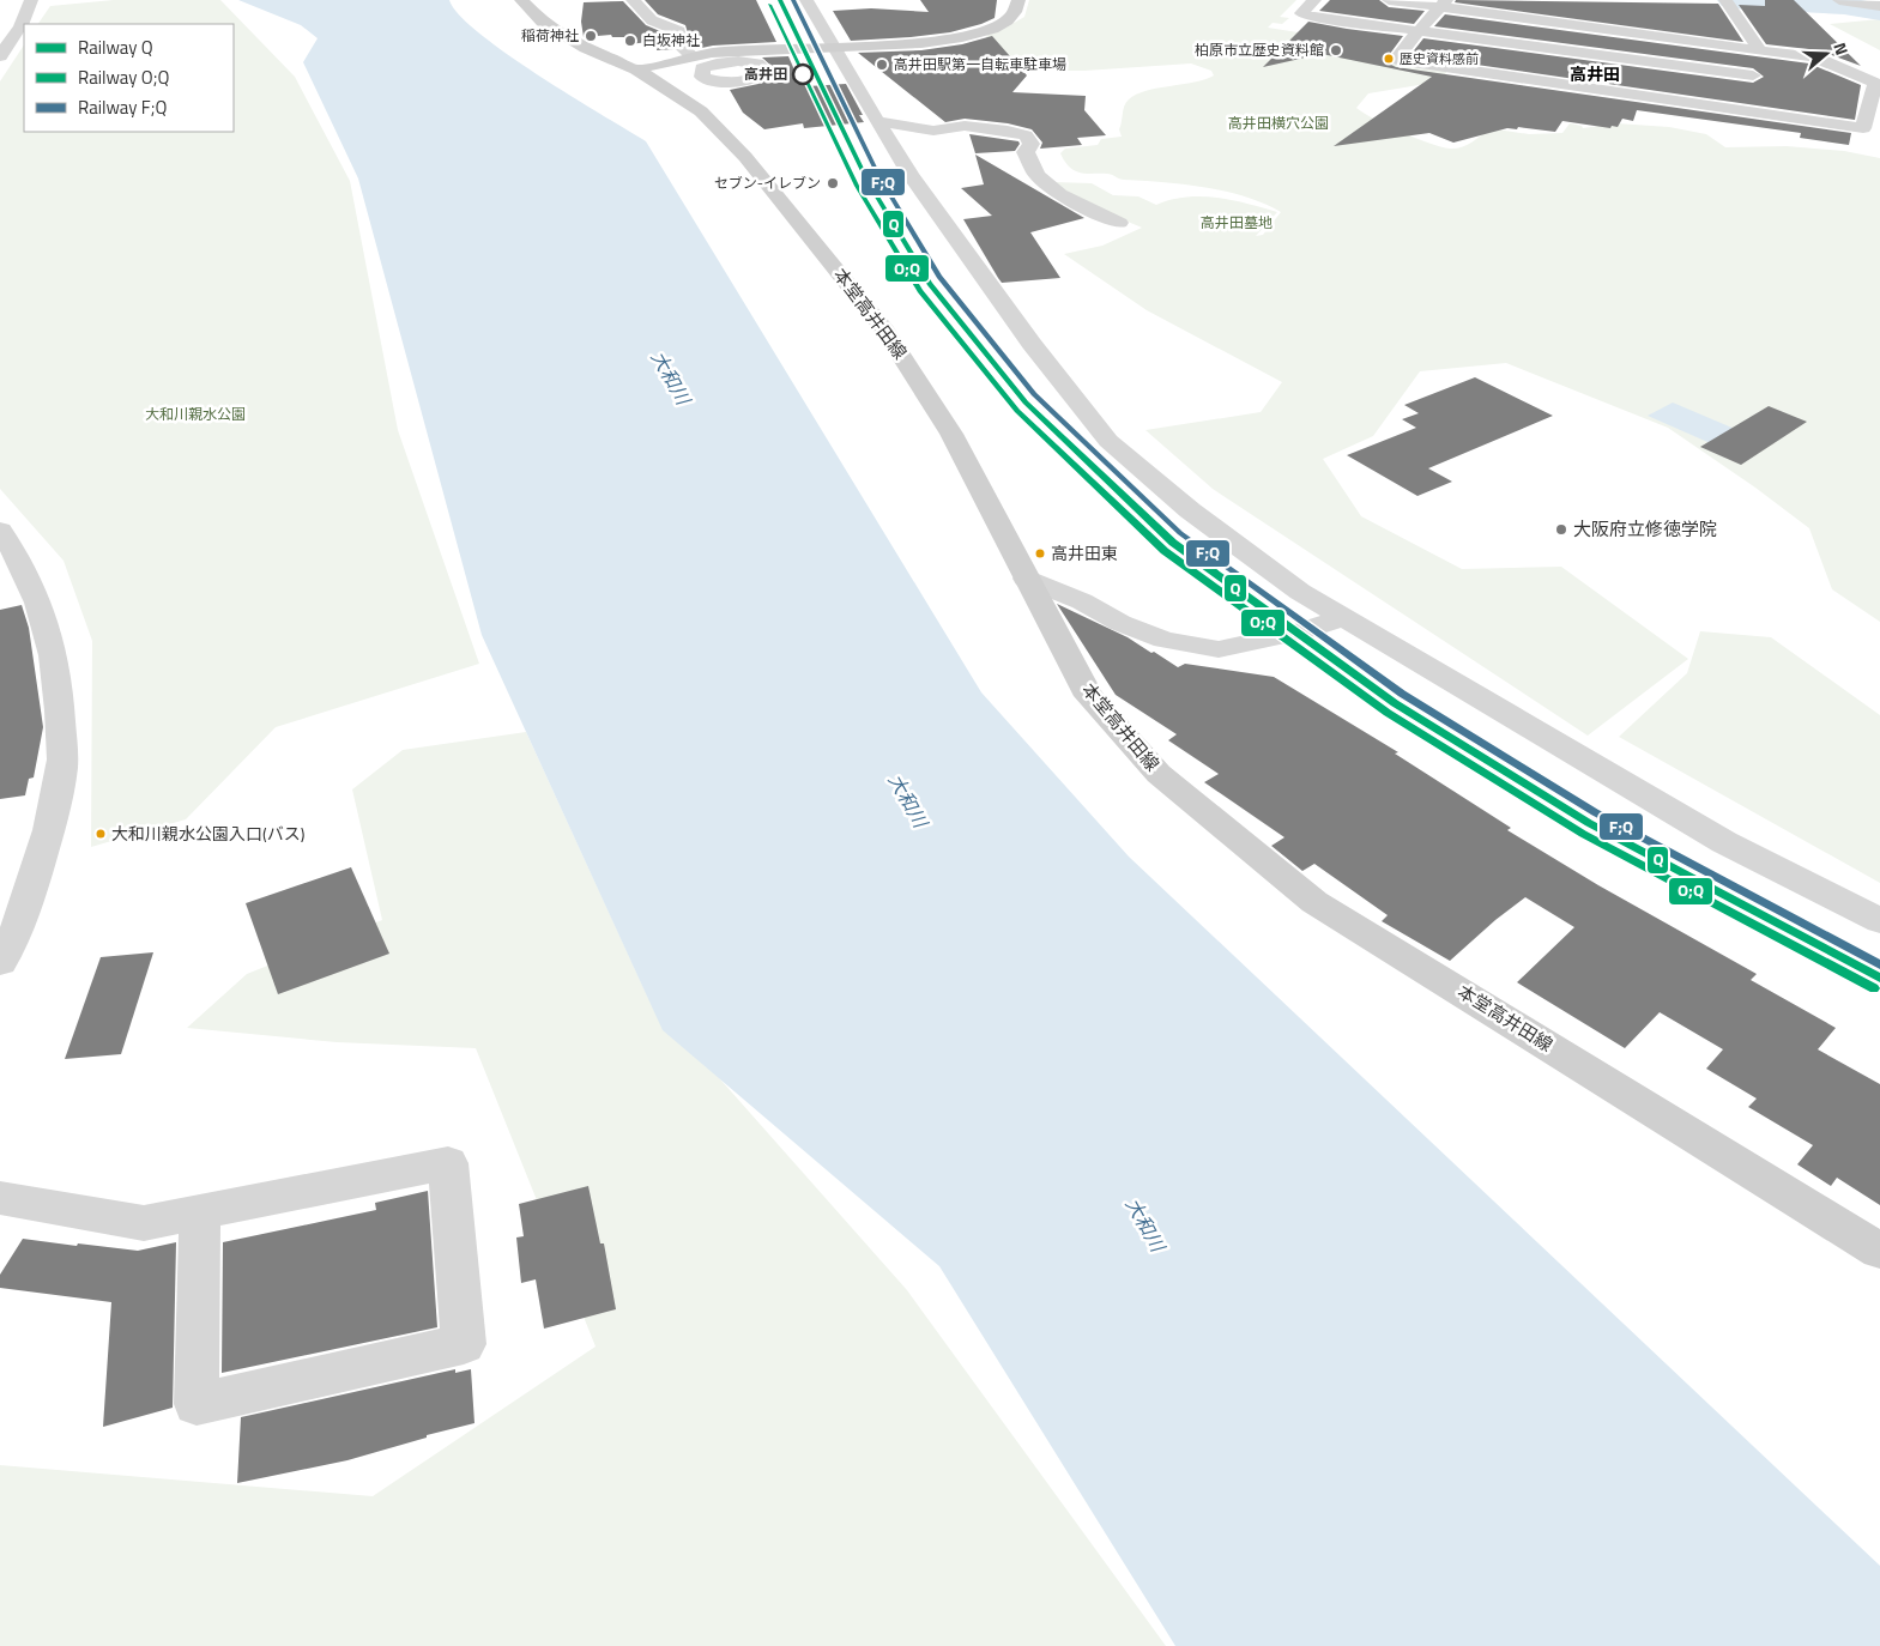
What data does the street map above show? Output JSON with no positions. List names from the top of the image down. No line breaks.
{"streets":{"main road":["本堂高井田線"]},"districts":["高井田"],"water":["大和川"],"parks":["高井田横穴公園","高井田墓地","大和川親水公園"],"places":["稲荷神社","白坂神社","柏原市立歴史資料館","歴史資料感前","高井田駅第一自転車駐車場","高井田","セブン-イレブン","大阪府立修徳学院","高井田東","大和川親水公園入口(バス)"],"lines":["rail line Q","rail line F;Q","rail line O;Q"],"legend":["Railway Q","Railway O;Q","Railway F;Q"],"north":"right"}
